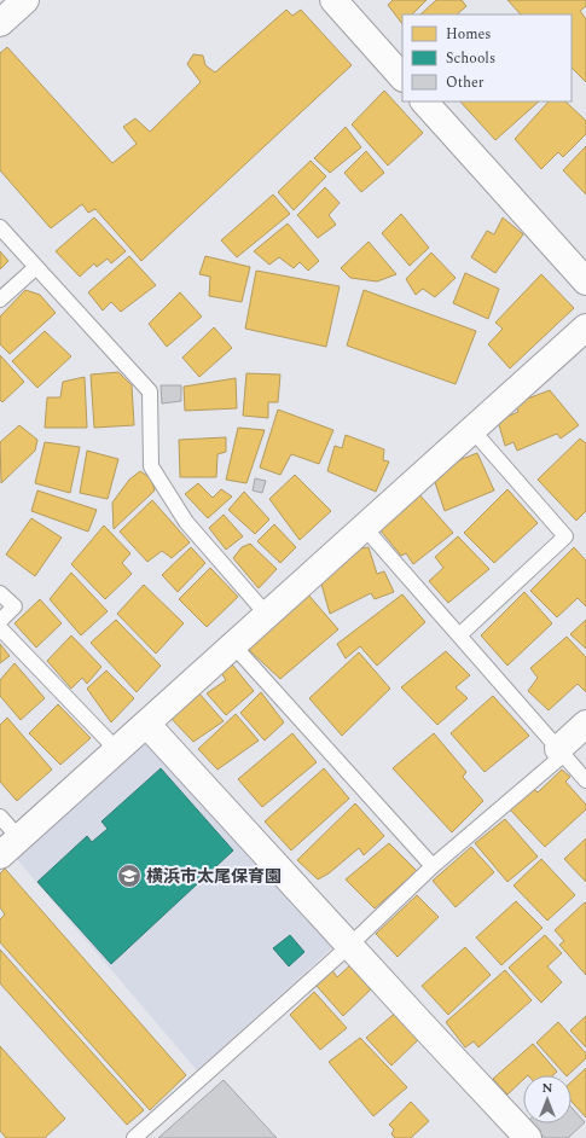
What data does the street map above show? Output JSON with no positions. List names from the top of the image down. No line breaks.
{"places":{"school or university":["横浜市太尾保育園"]},"legend":["Homes","Schools","Other"],"north":"top"}
